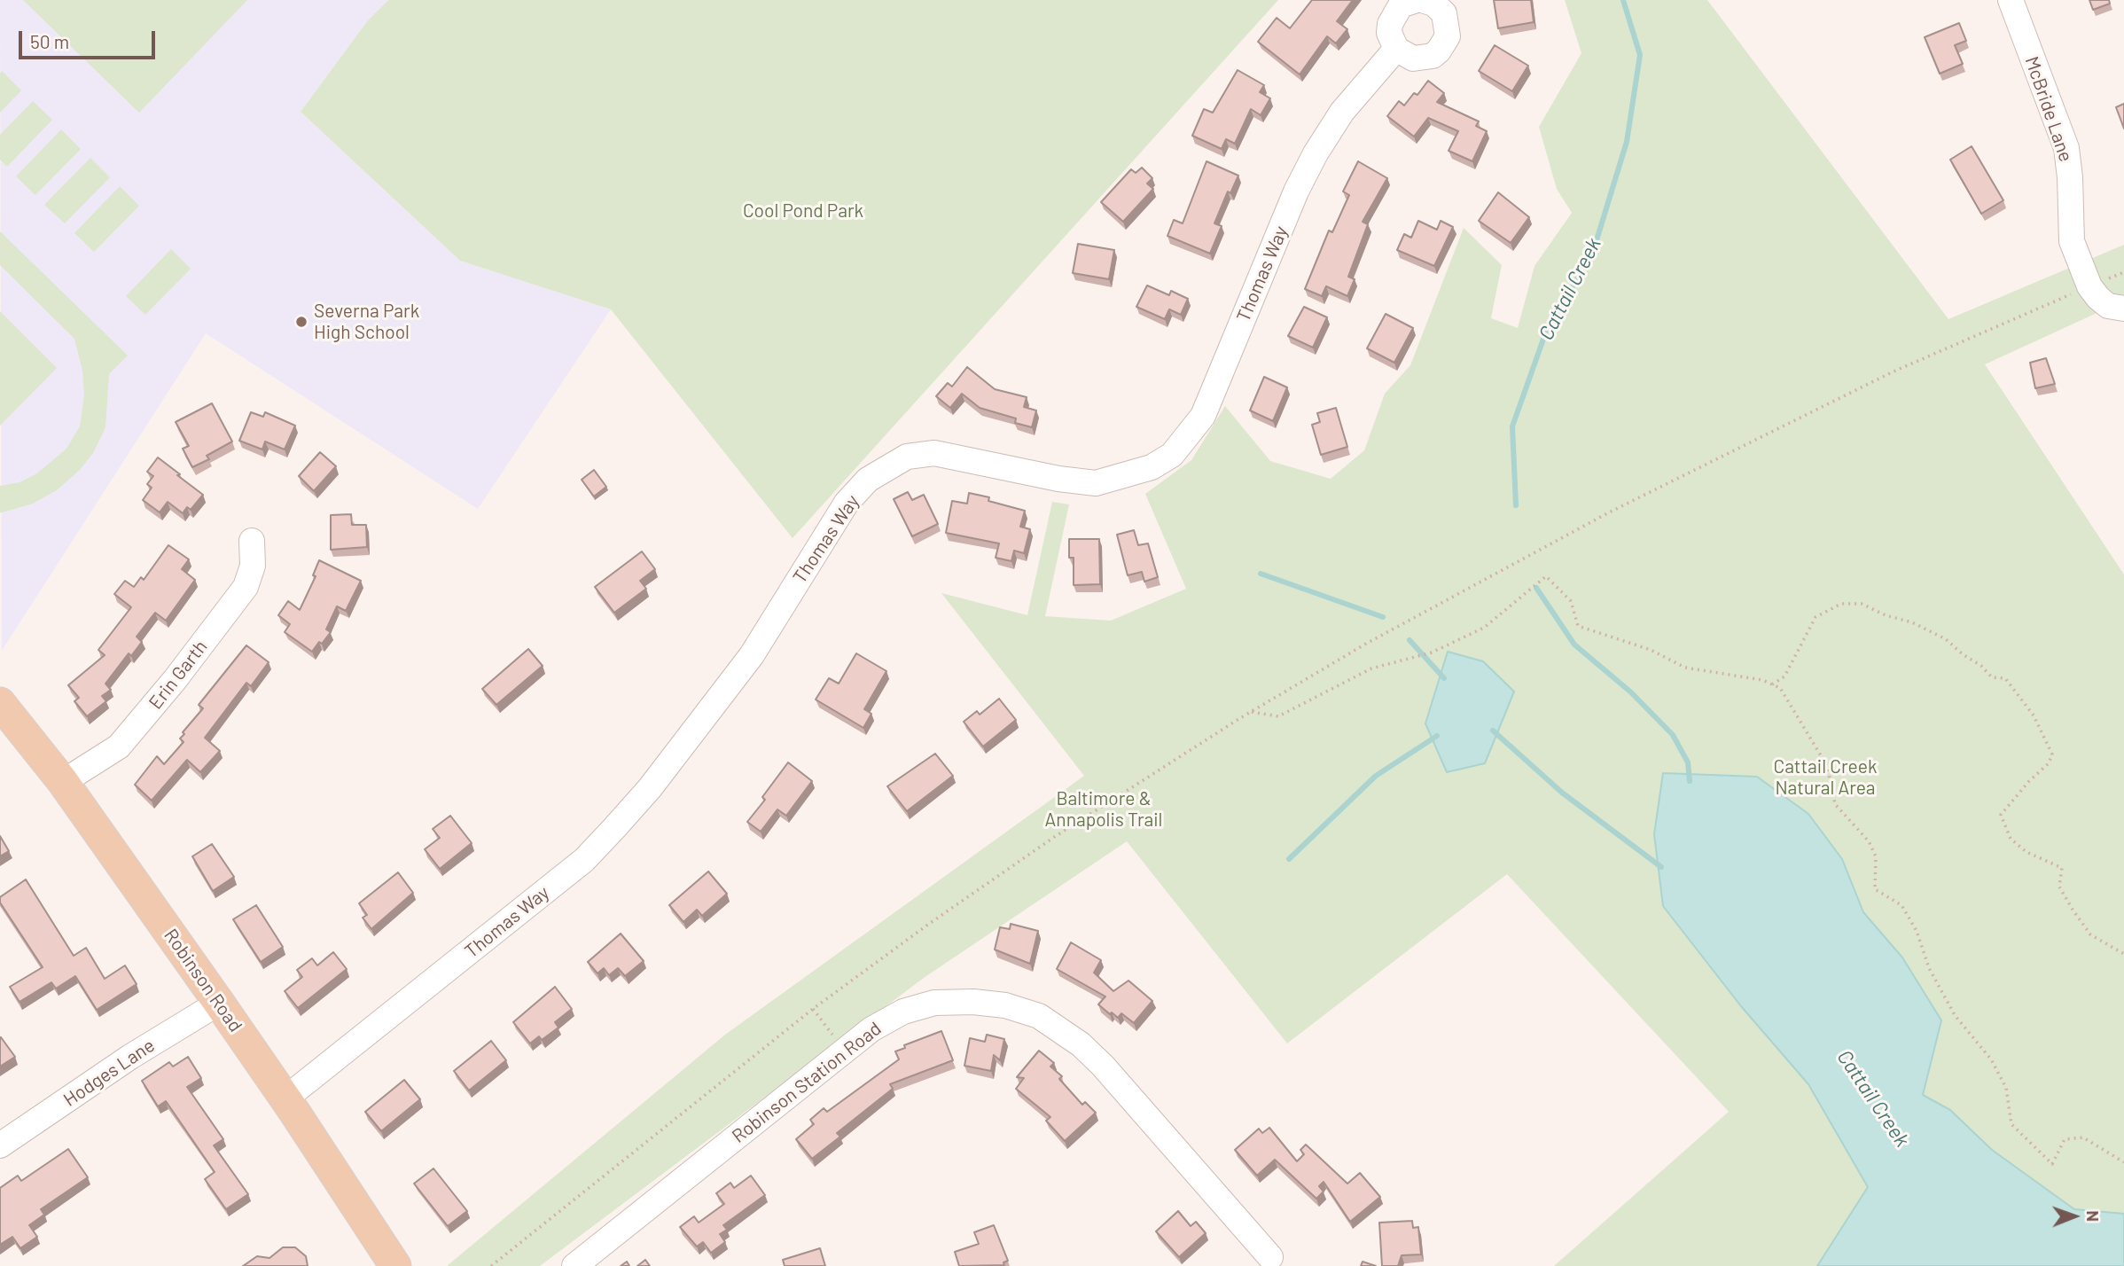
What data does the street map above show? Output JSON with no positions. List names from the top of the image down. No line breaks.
{"streets":{"main road":["Robinson Road"],"street":["McBride Lane","Thomas Way","Erin Garth","Hodges Lane","Robinson Station Road"]},"crossings":[["Thomas Way","Robinson Road"],["Erin Garth","Robinson Road"],["Robinson Road","Hodges Lane"]],"water":["Cattail Creek"],"parks":["Cool Pond Park","Cattail Creek Natural Area","Baltimore & Annapolis Trail"],"places":["Severna Park High School"],"scale_bar":"50 m","north":"right"}
